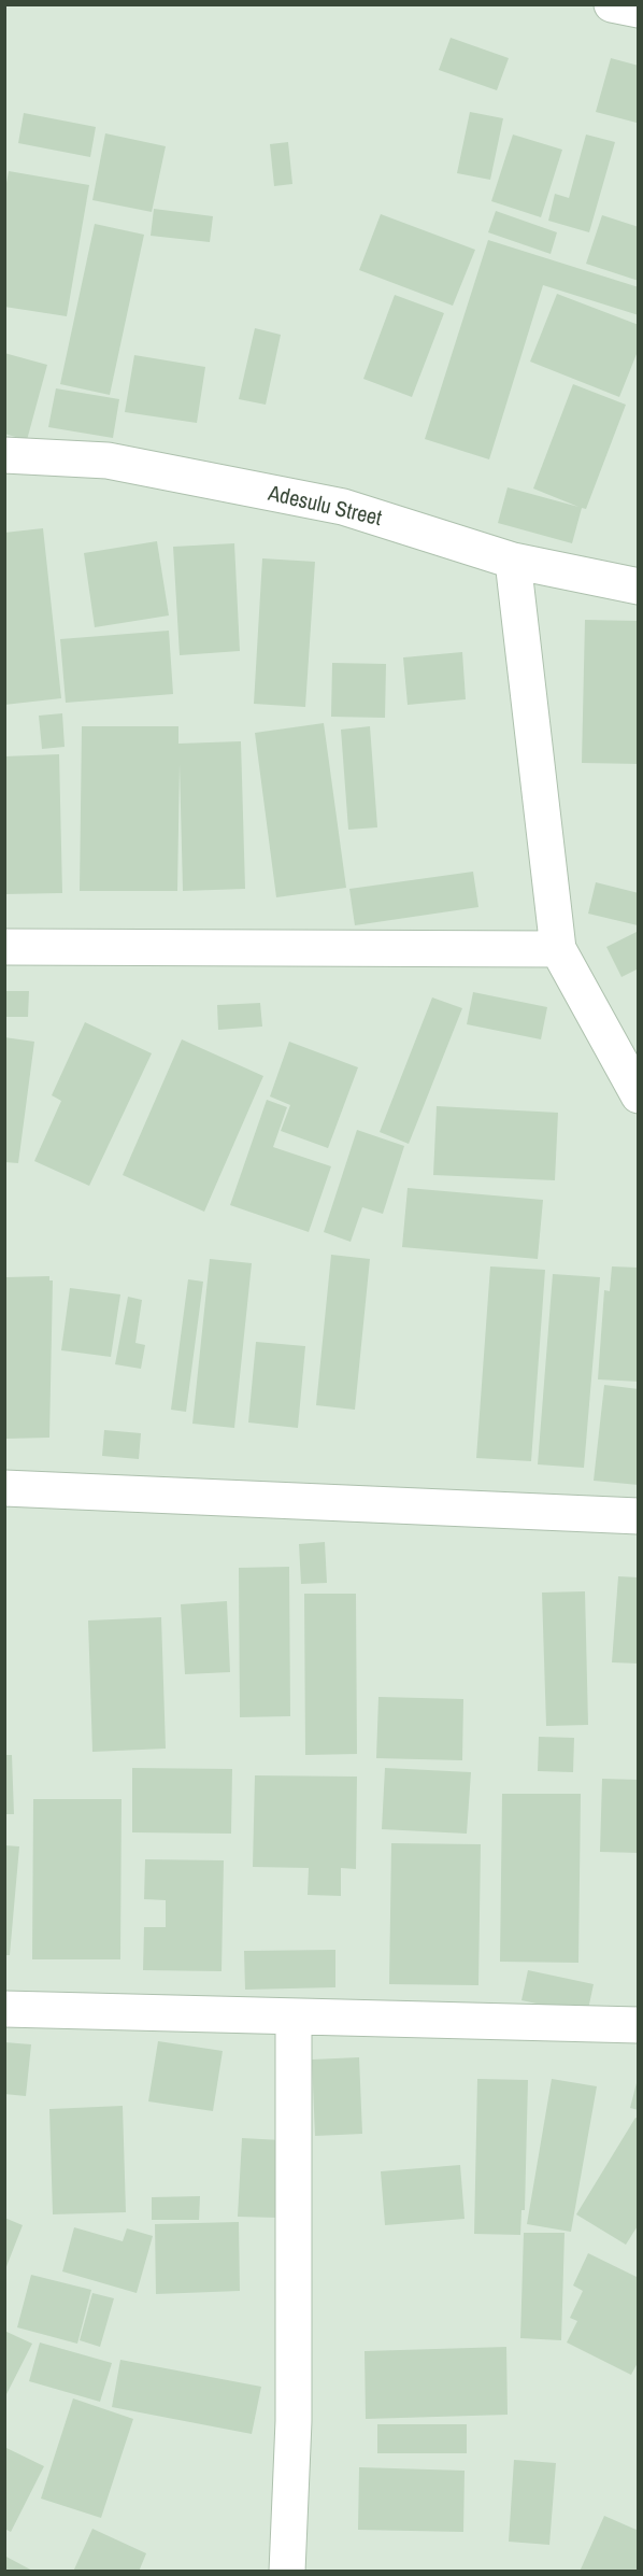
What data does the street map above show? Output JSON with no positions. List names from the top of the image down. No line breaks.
{"streets":{"street":["Adesulu Street"]}}
